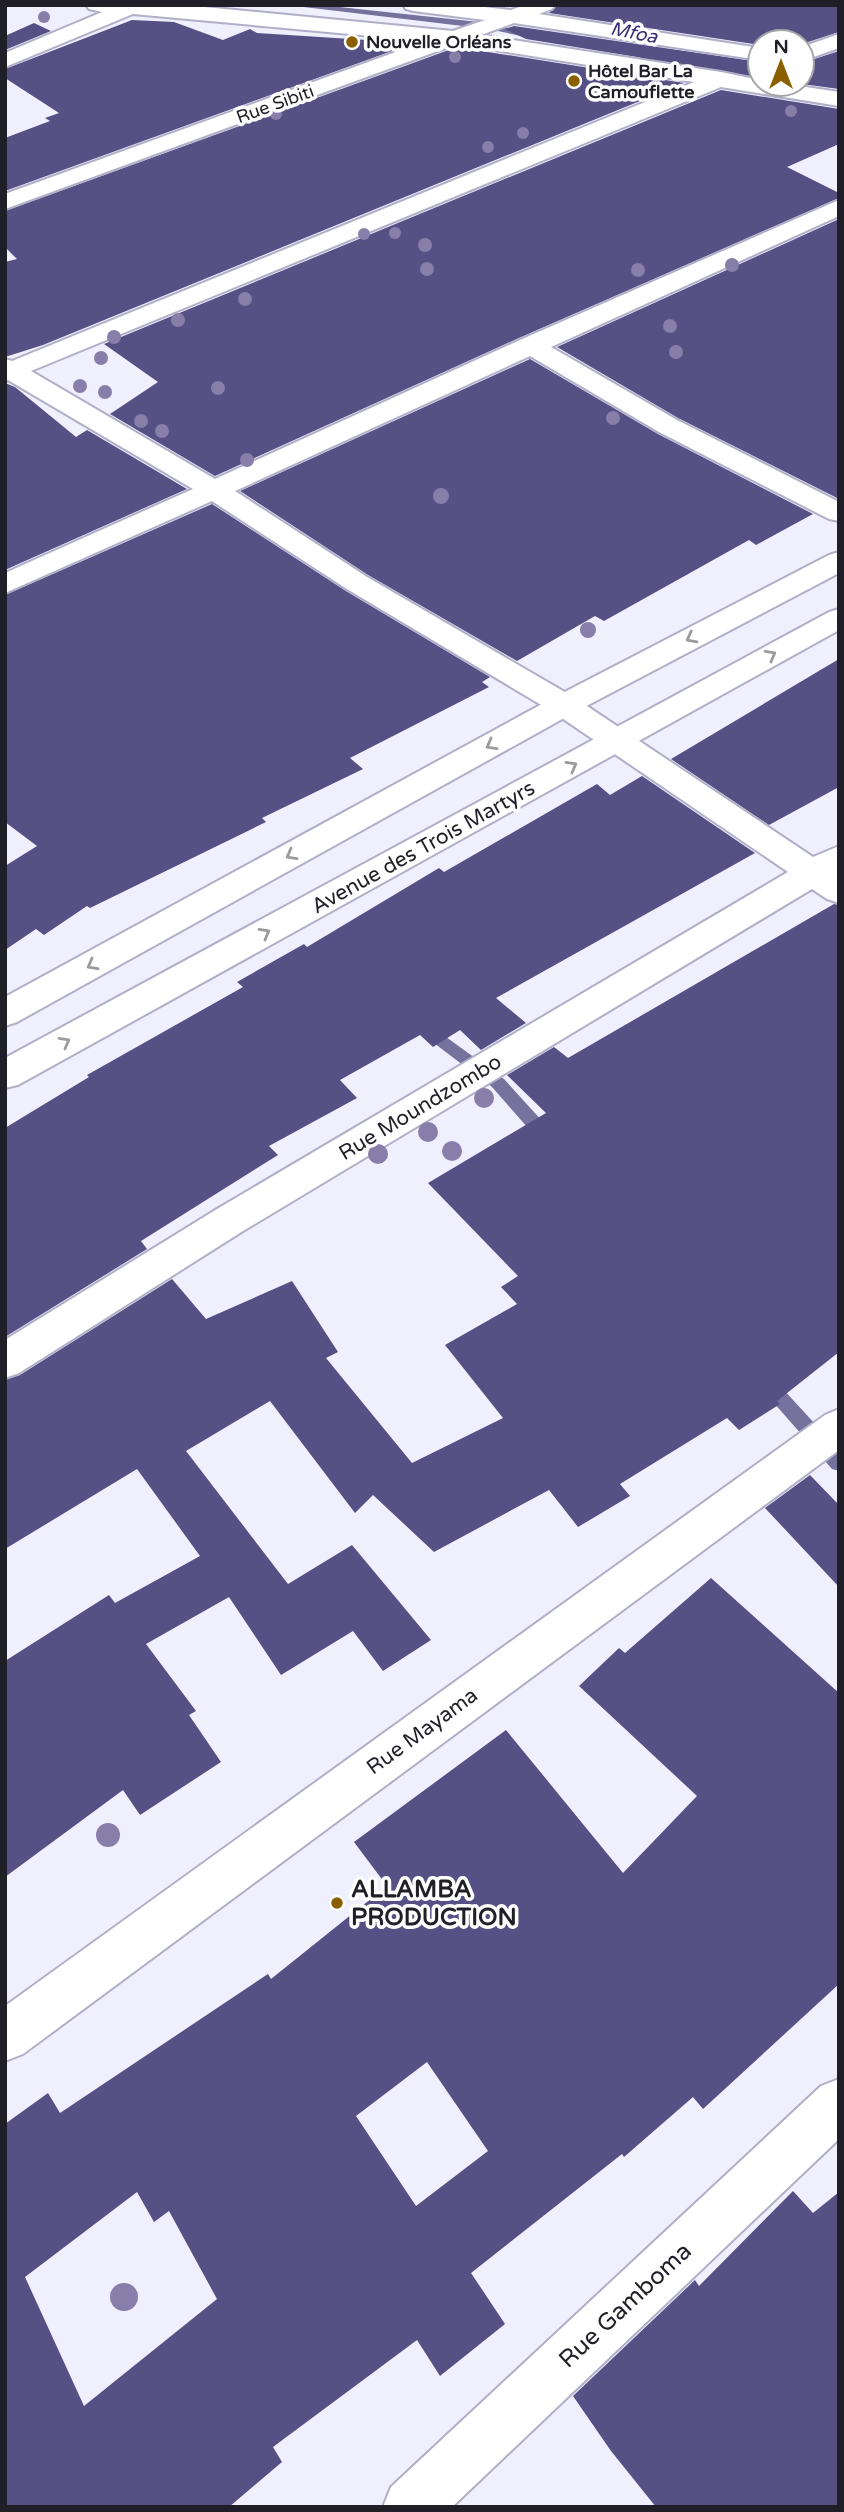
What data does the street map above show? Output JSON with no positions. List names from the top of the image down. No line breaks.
{"streets":{"street":["Rue Sibiti","Avenue des Trois Martyrs","Rue Moundzombo","Rue Mayama","Rue Gamboma"]},"water":["Mfoa"],"places":["Nouvelle Orléans","Hôtel Bar La Camouflette","ALLAMBA PRODUCTION"],"north":"top"}
